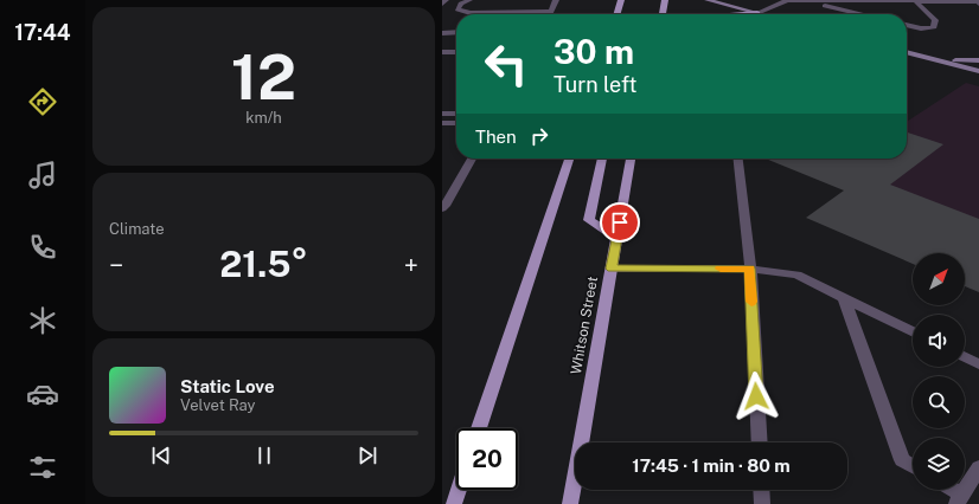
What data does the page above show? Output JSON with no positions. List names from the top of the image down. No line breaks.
{"streets":{"main road":["Whitson Street"]},"north":"top right","page":{"tabs":"17:44","tile":[["12","km/h"],"Climate"],"turn":["30 m","Turn left"],"then":"Then","heat":["−","21.5°","+"],"song":["Static Love","Velvet Ray"],"limit":"20","trip":"17:45 · 1 min · 80 m"}}
